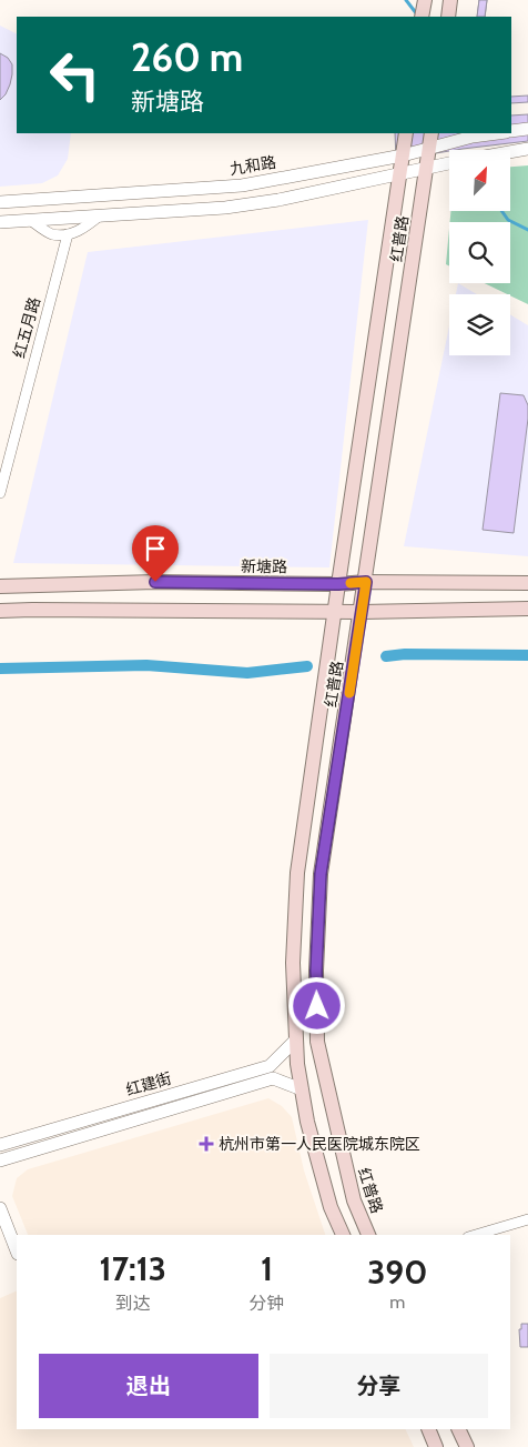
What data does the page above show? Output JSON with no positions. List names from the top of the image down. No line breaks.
{"streets":{"main road":["红普路","新塘路"],"street":["九和路","红五月路","红建街"]},"crossings":[["九和路","红普路"],["红普路","新塘路"],["红普路","红建街"]],"places":{"health":["杭州市第一人民医院城东院区"]},"north":"top right","page":{"turn":["260 m","新塘路"],"eta":["17:13","到达","1","分钟","390","m"],"buttons":["退出","分享"]}}
